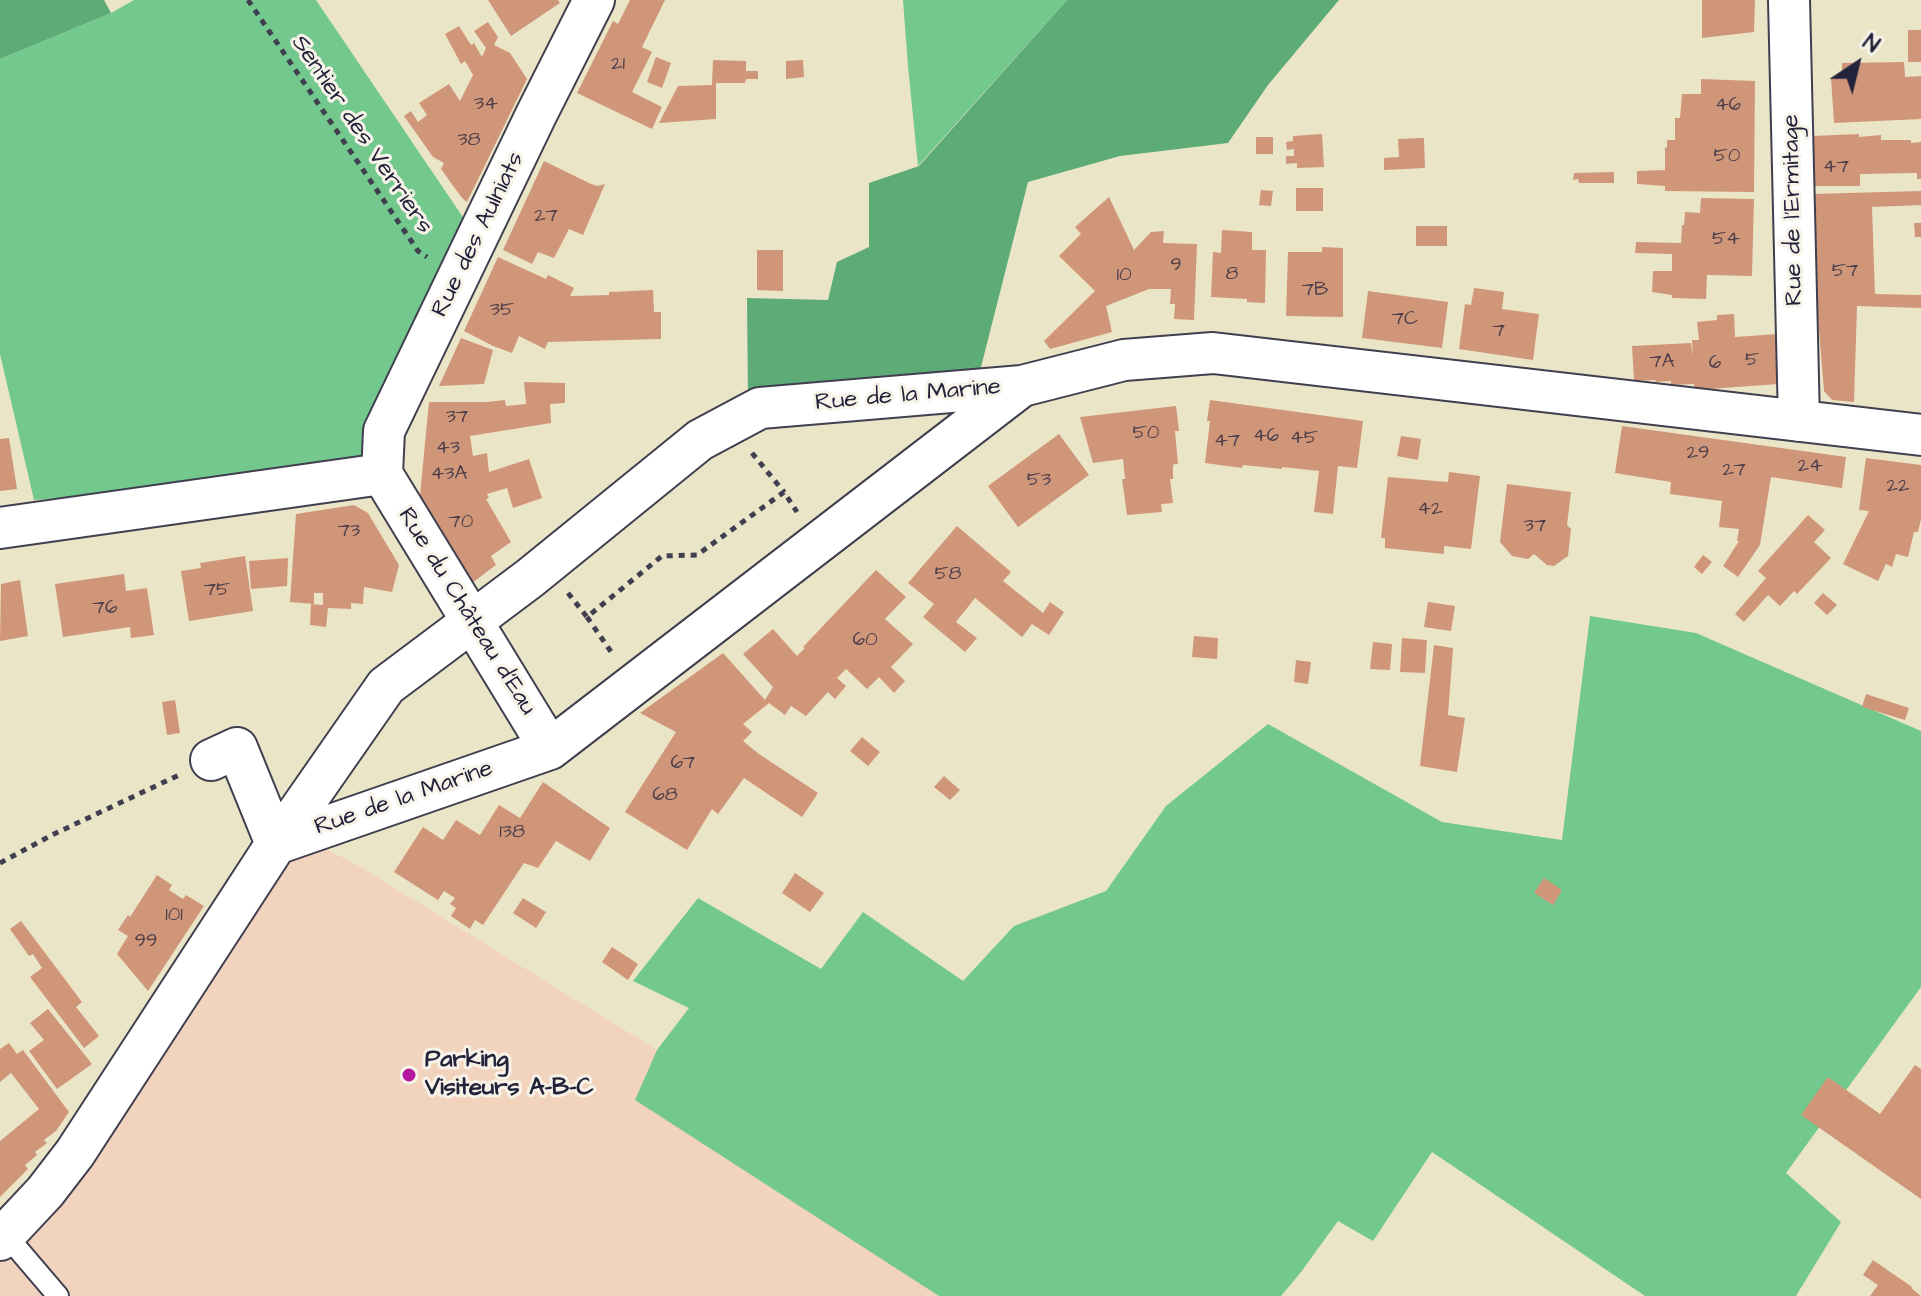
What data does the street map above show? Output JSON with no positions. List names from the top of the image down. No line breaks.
{"streets":{"street":["Rue de l'Ermitage","Rue des Aulniats","Rue de la Marine","Rue du Château d'Eau"],"path":["Sentier des Verriers"]},"crossings":[["Sentier des Verriers","Rue des Aulniats"],["Rue des Aulniats","Rue du Château d'Eau"],["Rue de la Marine","Rue du Château d'Eau"]],"places":["Parking Visiteurs A-B-C"],"house_numbers":["21","34","46","38","50","47","27","54","9","57","8","10","7B","35","7C","7","5","7A","6","37","50","46","45","47","43","29","24","27","43A","53","22","42","70","37","73","58","75","76","60","67","68","138","101","99"],"north":"top right"}
